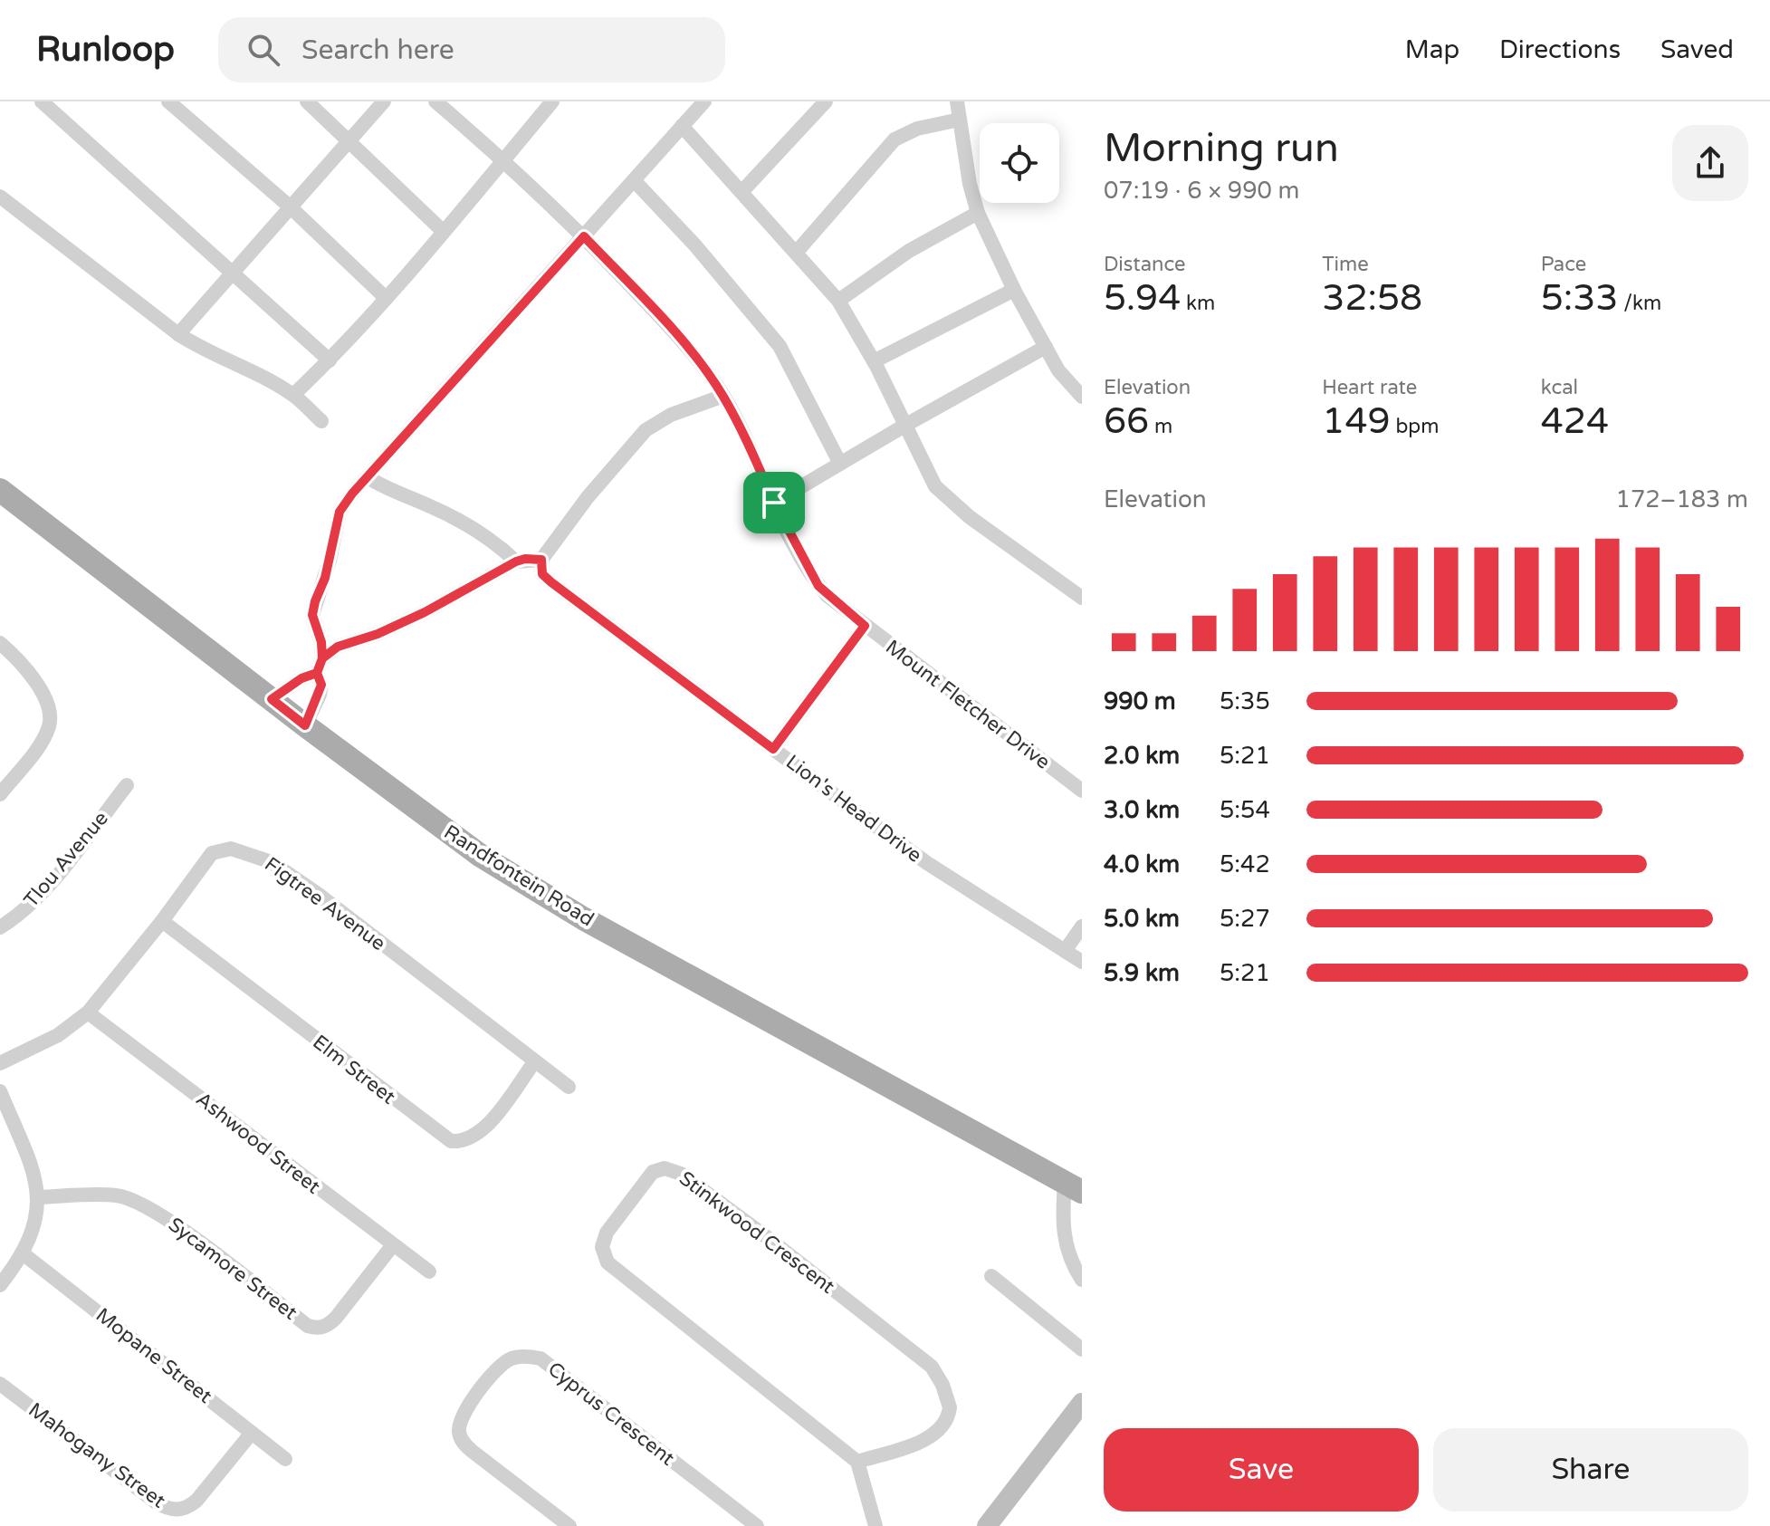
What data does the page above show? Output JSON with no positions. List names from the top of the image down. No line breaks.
{"streets":{"main road":["Randfontein Road"],"street":["Mount Fletcher Drive","Lion's Head Drive","Tlou Avenue","Figtree Avenue","Elm Street","Ashwood Street","Stinkwood Crescent","Sycamore Street","Mopane Street","Cyprus Crescent","Mahogany Street"]},"crossings":[["Figtree Avenue","Elm Street"],["Figtree Avenue","Ashwood Street"],["Ashwood Street","Sycamore Street"],["Mopane Street","Mahogany Street"]],"page":{"header":"Runloop","search":"Search here","nav":["Map","Directions","Saved"],"heading":["Morning run","07:19 · 6 × 990 m"],"stats":[["Distance","5.94 km"],["Time","32:58"],["Pace","5:33 /km"],["Elevation","66 m"],["Heart rate","149 bpm"],["kcal","424"]],"chart":["Elevation","172–183 m"],"list":[{"name":"990 m","note":"5:35"},{"name":"2.0 km","note":"5:21"},{"name":"3.0 km","note":"5:54"},{"name":"4.0 km","note":"5:42"},{"name":"5.0 km","note":"5:27"},{"name":"5.9 km","note":"5:21"}],"buttons":["Save","Share"]}}
